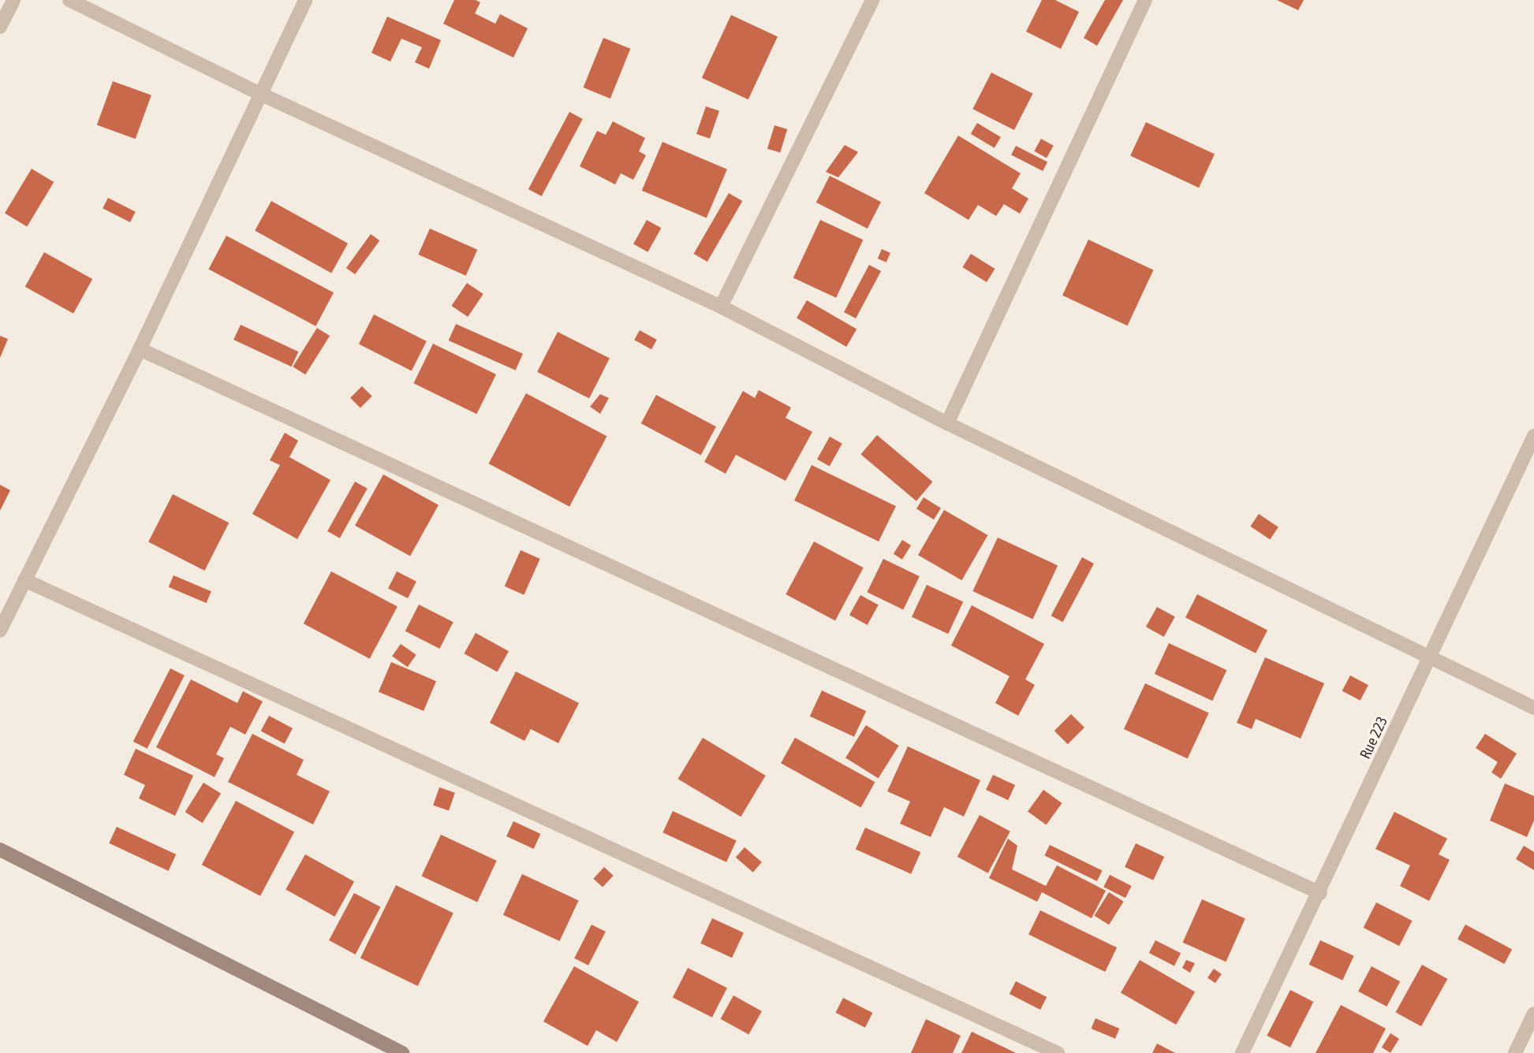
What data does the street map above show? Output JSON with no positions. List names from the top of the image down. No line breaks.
{"streets":{"street":["Rue 223"]}}
